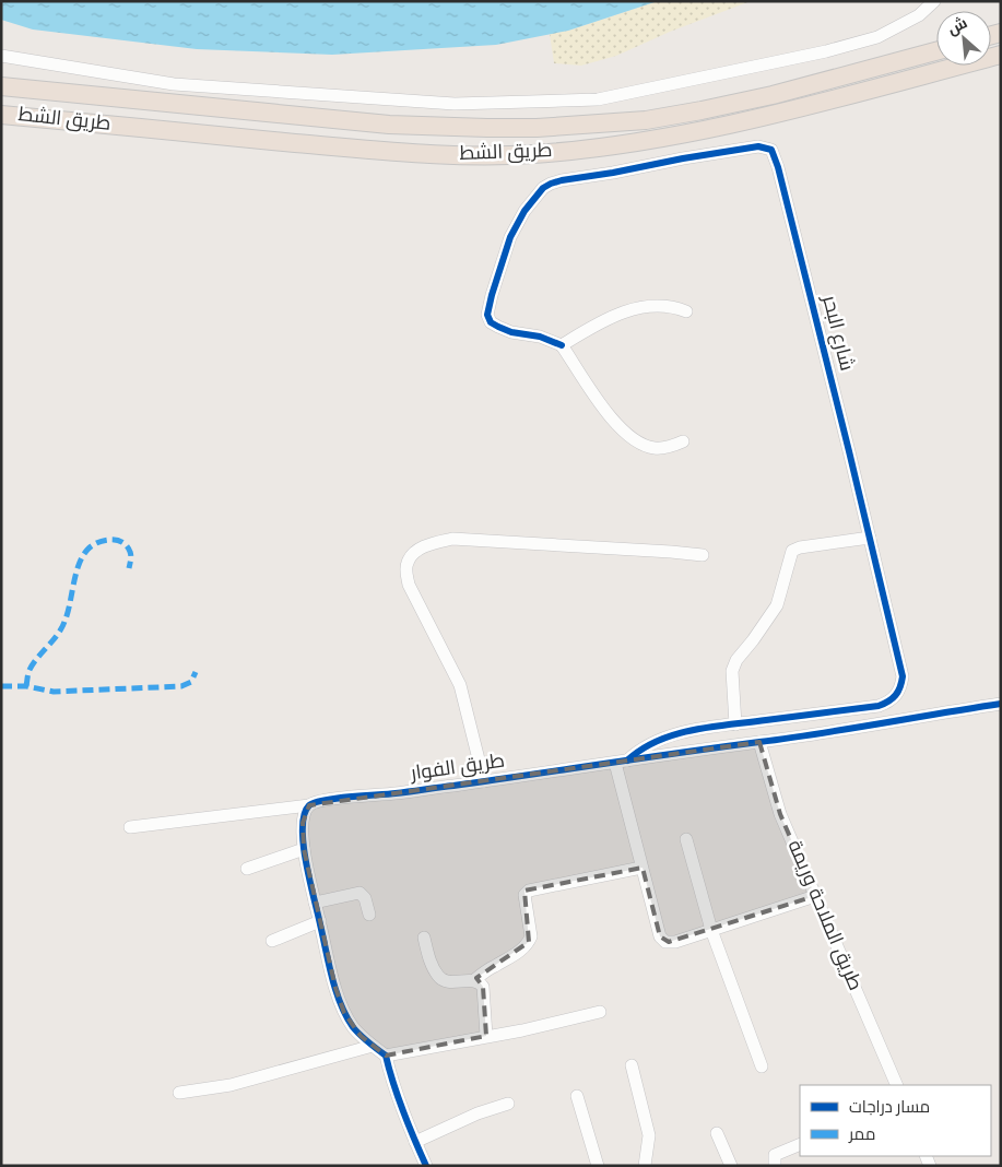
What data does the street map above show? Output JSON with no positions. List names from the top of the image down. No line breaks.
{"streets":{"highway":["طريق الشط"],"street":["شارع البحر","طريق الفوار","طريق الملاحة وريمة"]},"crossings":[["شارع البحر","طريق الفوار"],["طريق الفوار","طريق الملاحة وريمة"]],"legend":["مسار دراجات","ممر"],"north":"top left"}
